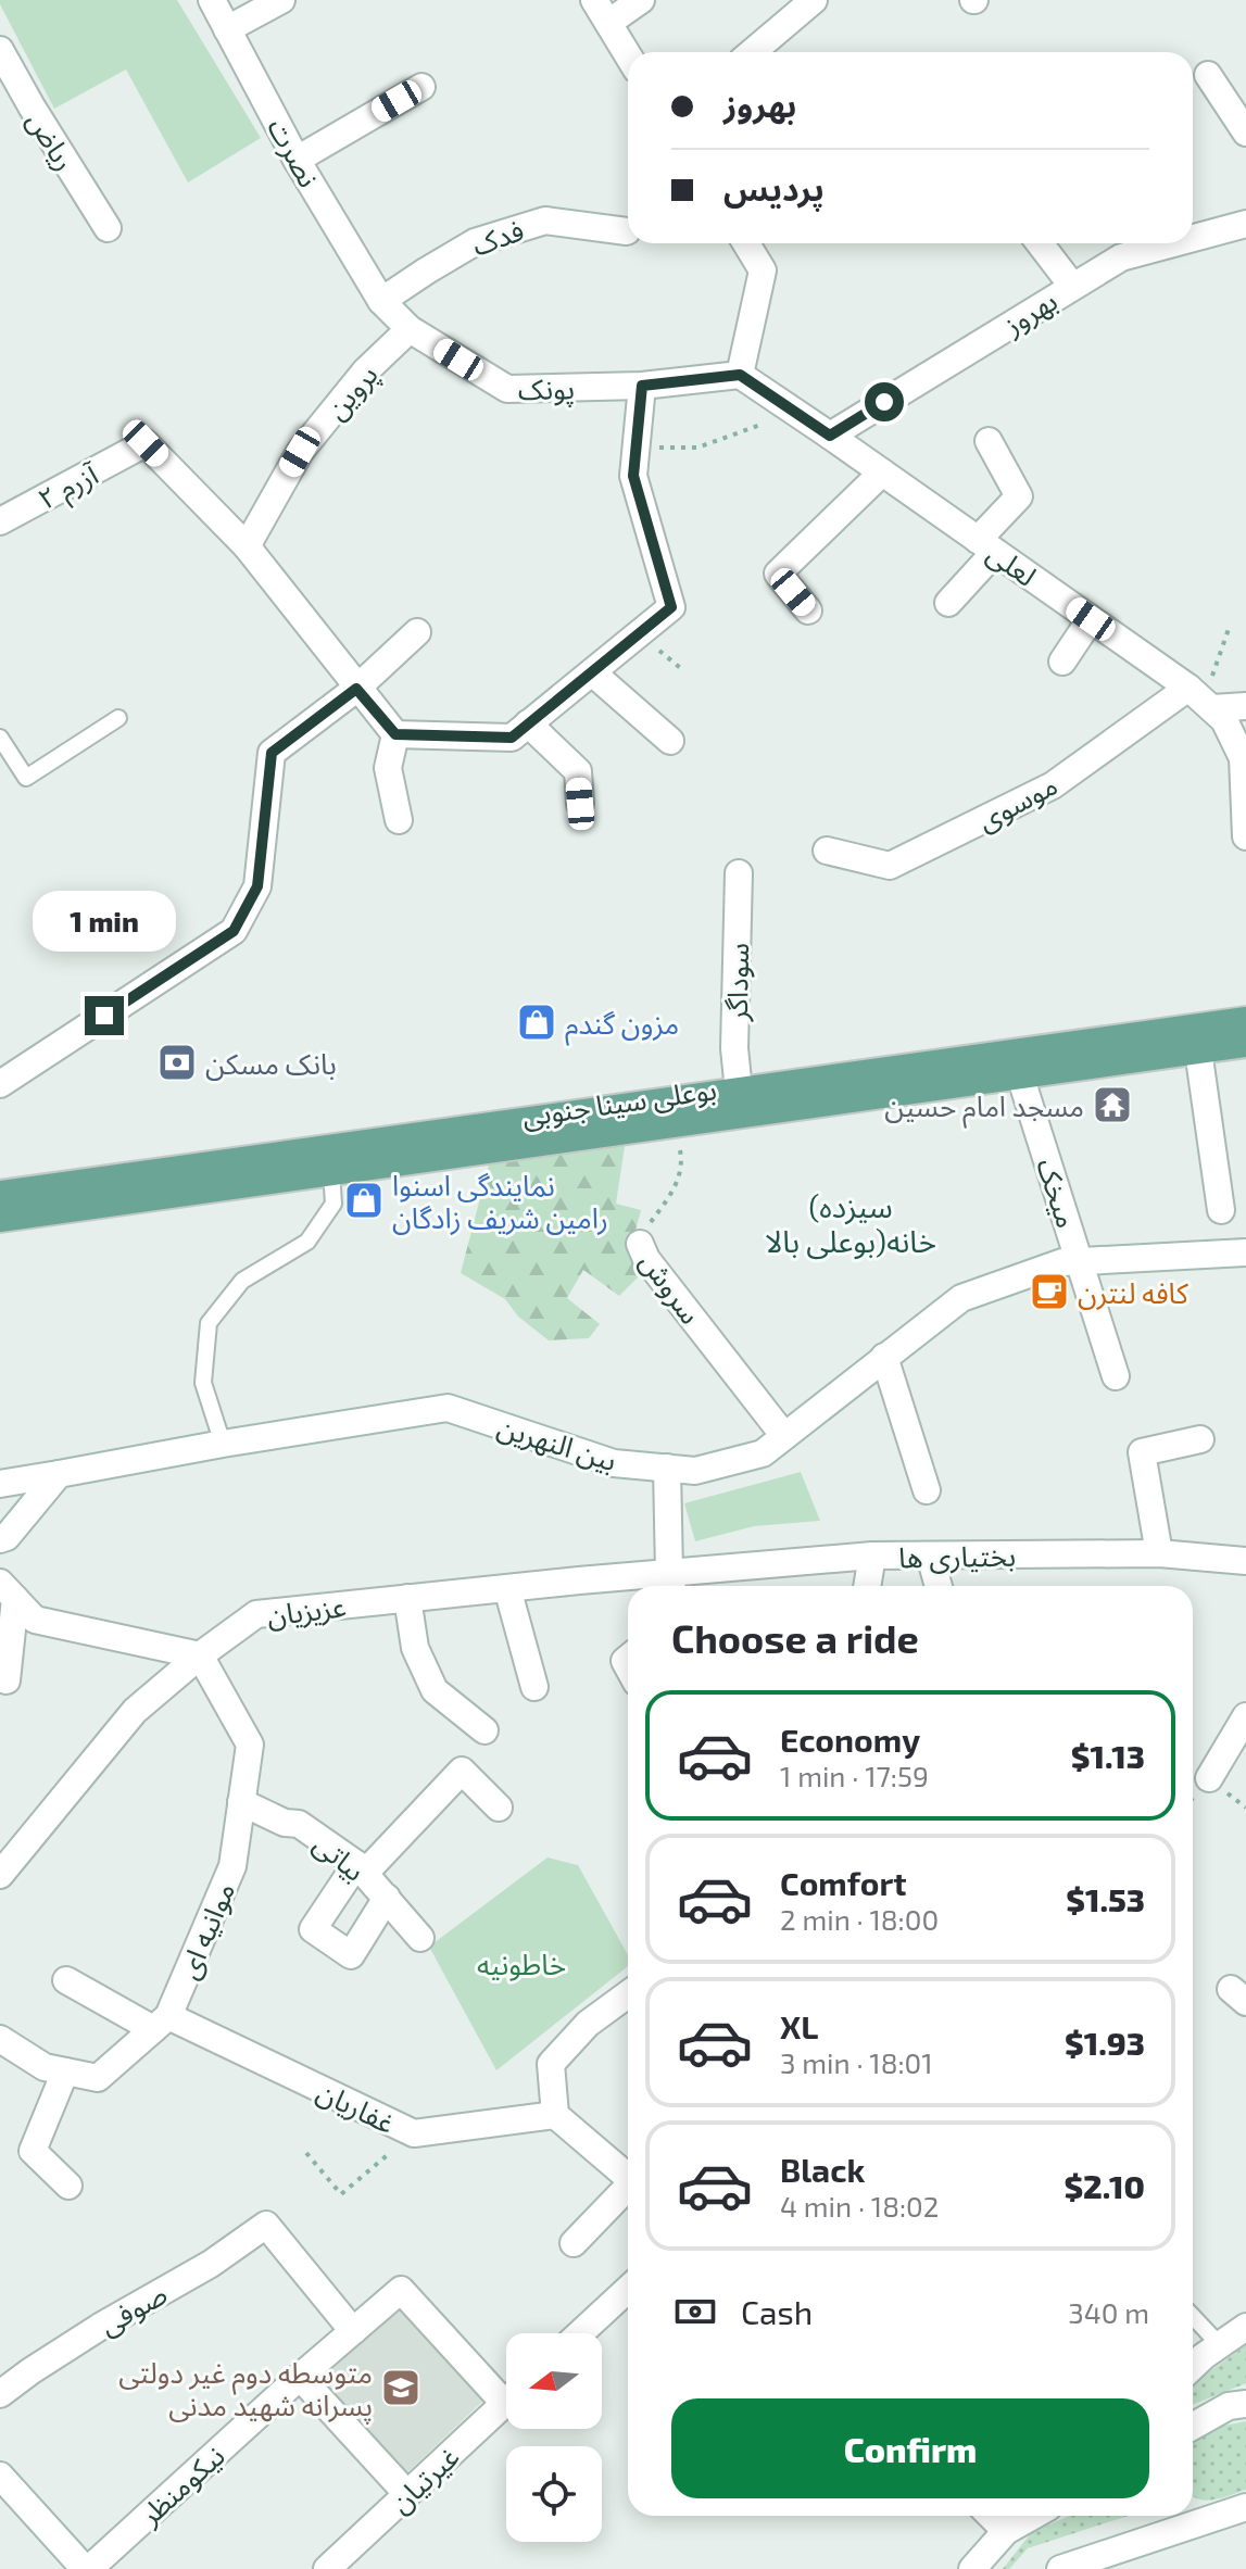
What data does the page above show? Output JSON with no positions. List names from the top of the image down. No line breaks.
{"streets":{"main road":["بوعلی سینا جنوبی"],"street":["ریاض","نصرت","فدک","بهروز","پونک","پروین","آزرم ۲","لعلی","موسوی","سوداگر","میخک","سروش","بین النهرین","بختیاری ها","عزیزیان","بیاتی","موانیه ای","غفاریان","صوفی","غیرتیان","نیکومنظر"]},"crossings":[["نصرت","فدک"],["نصرت","پونک"],["فدک","پونک"],["بهروز","لعلی"],["پونک","پروین"],["پونک","لعلی"],["پروین","آزرم ۲"],["لعلی","موسوی"],["سوداگر","بوعلی سینا جنوبی"],["بوعلی سینا جنوبی","میخک"],["بوعلی سینا جنوبی","سروش"],["میخک","بین النهرین"],["سروش","بین النهرین"],["بختیاری ها","عزیزیان"],["عزیزیان","موانیه ای"],["بیاتی","موانیه ای"],["موانیه ای","غفاریان"],["صوفی","نیکومنظر"]],"districts":["(سیزده خانه(بوعلی بالا"],"parks":["خاطونیه"],"places":{"shop":["مزون گندم","نمایندگی اسنوا رامین شریف زادگان"],"bank":["بانک مسکن"],"temple":["مسجد امام حسین"],"cafe":["کافه لنترن"],"school or university":["متوسطه دوم غیر دولتی پسرانه شهید مدنی"]},"north":"left","page":{"banner":["بهروز","پردیس"],"bubble":"1 min","heading":"Choose a ride","list":[{"name":"Economy","note":"1 min · 17:59","value":"$1.13"},{"name":"Comfort","note":"2 min · 18:00","value":"$1.53"},{"name":"XL","note":"3 min · 18:01","value":"$1.93"},{"name":"Black","note":"4 min · 18:02","value":"$2.10"}],"pay":["Cash","340 m"],"buttons":"Confirm"}}
